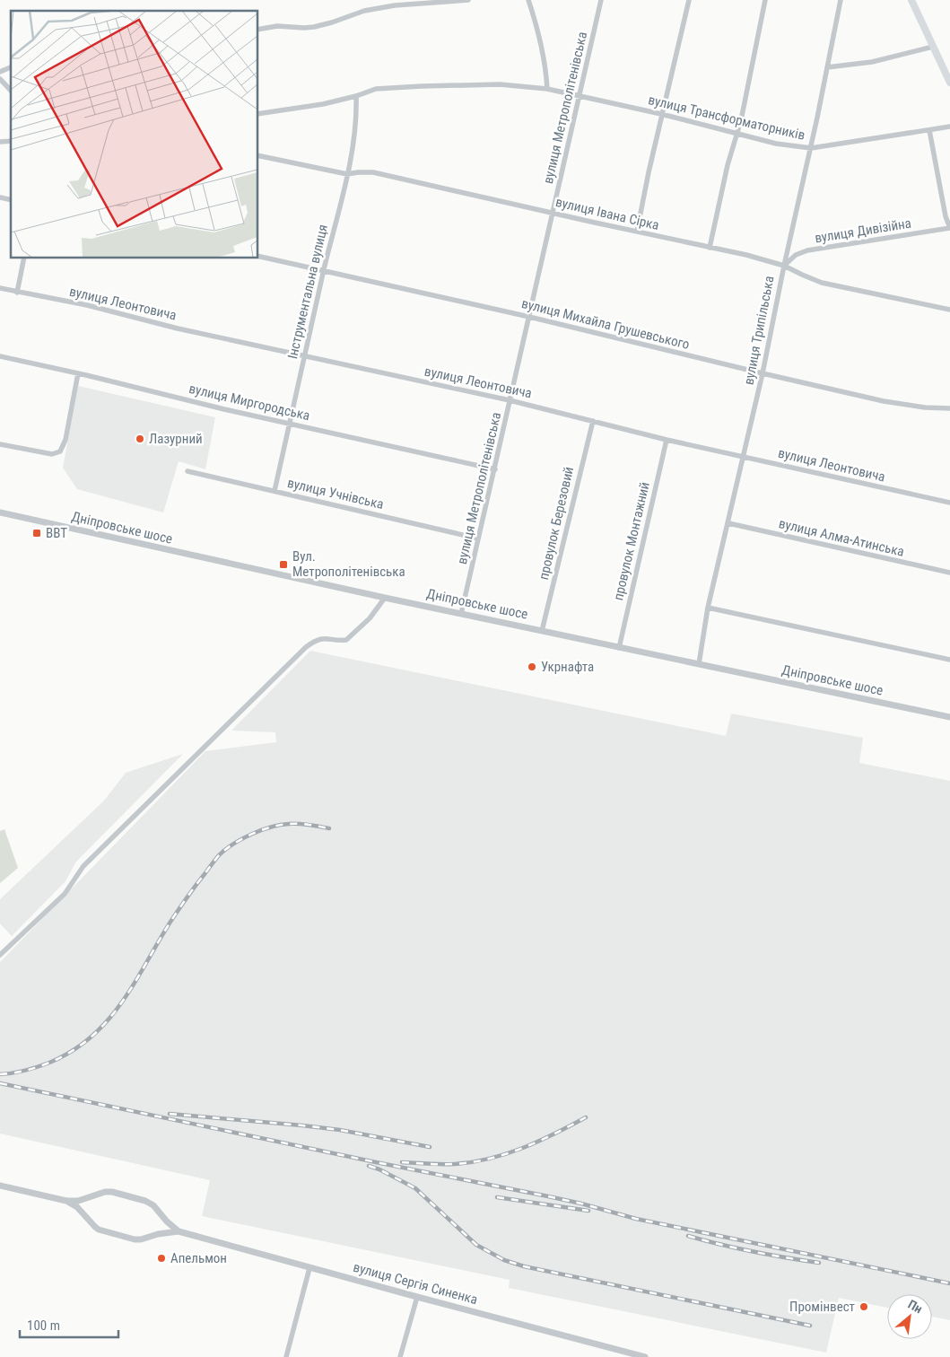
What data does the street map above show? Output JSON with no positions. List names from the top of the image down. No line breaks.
{"streets":{"street":["вулиця Метрополітенівська","вулиця Трансформаторників","вулиця Івана Сірка","вулиця Дивізійна","Інструментальна вулиця","вулиця Леонтовича","вулиця Михайла Грушевського","вулиця Трипільська","вулиця Миргородська","вулиця Учнівська","провулок Березовий","Дніпровське шосе","вулиця Алма-Атинська","провулок Монтажний","вулиця Сергія Синенка"]},"crossings":[["вулиця Метрополітенівська","вулиця Трансформаторників"],["вулиця Метрополітенівська","вулиця Івана Сірка"],["вулиця Метрополітенівська","вулиця Леонтовича"],["вулиця Метрополітенівська","вулиця Михайла Грушевського"],["вулиця Метрополітенівська","вулиця Миргородська"],["вулиця Метрополітенівська","вулиця Учнівська"],["вулиця Метрополітенівська","Дніпровське шосе"],["вулиця Трансформаторників","Інструментальна вулиця"],["вулиця Трансформаторників","вулиця Трипільська"],["вулиця Івана Сірка","вулиця Дивізійна"],["вулиця Івана Сірка","Інструментальна вулиця"],["вулиця Івана Сірка","вулиця Трипільська"],["вулиця Дивізійна","вулиця Трипільська"],["Інструментальна вулиця","вулиця Леонтовича"],["Інструментальна вулиця","вулиця Михайла Грушевського"],["Інструментальна вулиця","вулиця Миргородська"],["Інструментальна вулиця","вулиця Учнівська"],["вулиця Леонтовича","вулиця Трипільська"],["вулиця Леонтовича","провулок Березовий"],["вулиця Леонтовича","провулок Монтажний"],["вулиця Михайла Грушевського","вулиця Трипільська"],["вулиця Трипільська","Дніпровське шосе"],["вулиця Трипільська","вулиця Алма-Атинська"],["провулок Березовий","Дніпровське шосе"],["Дніпровське шосе","провулок Монтажний"]],"places":{"other":["Лазурний","Укрнафта","Апельмон","Промінвест"],"transit":["ВВТ","Вул. Метрополітенівська"]},"scale_bar":"100 m","north":"top right"}
